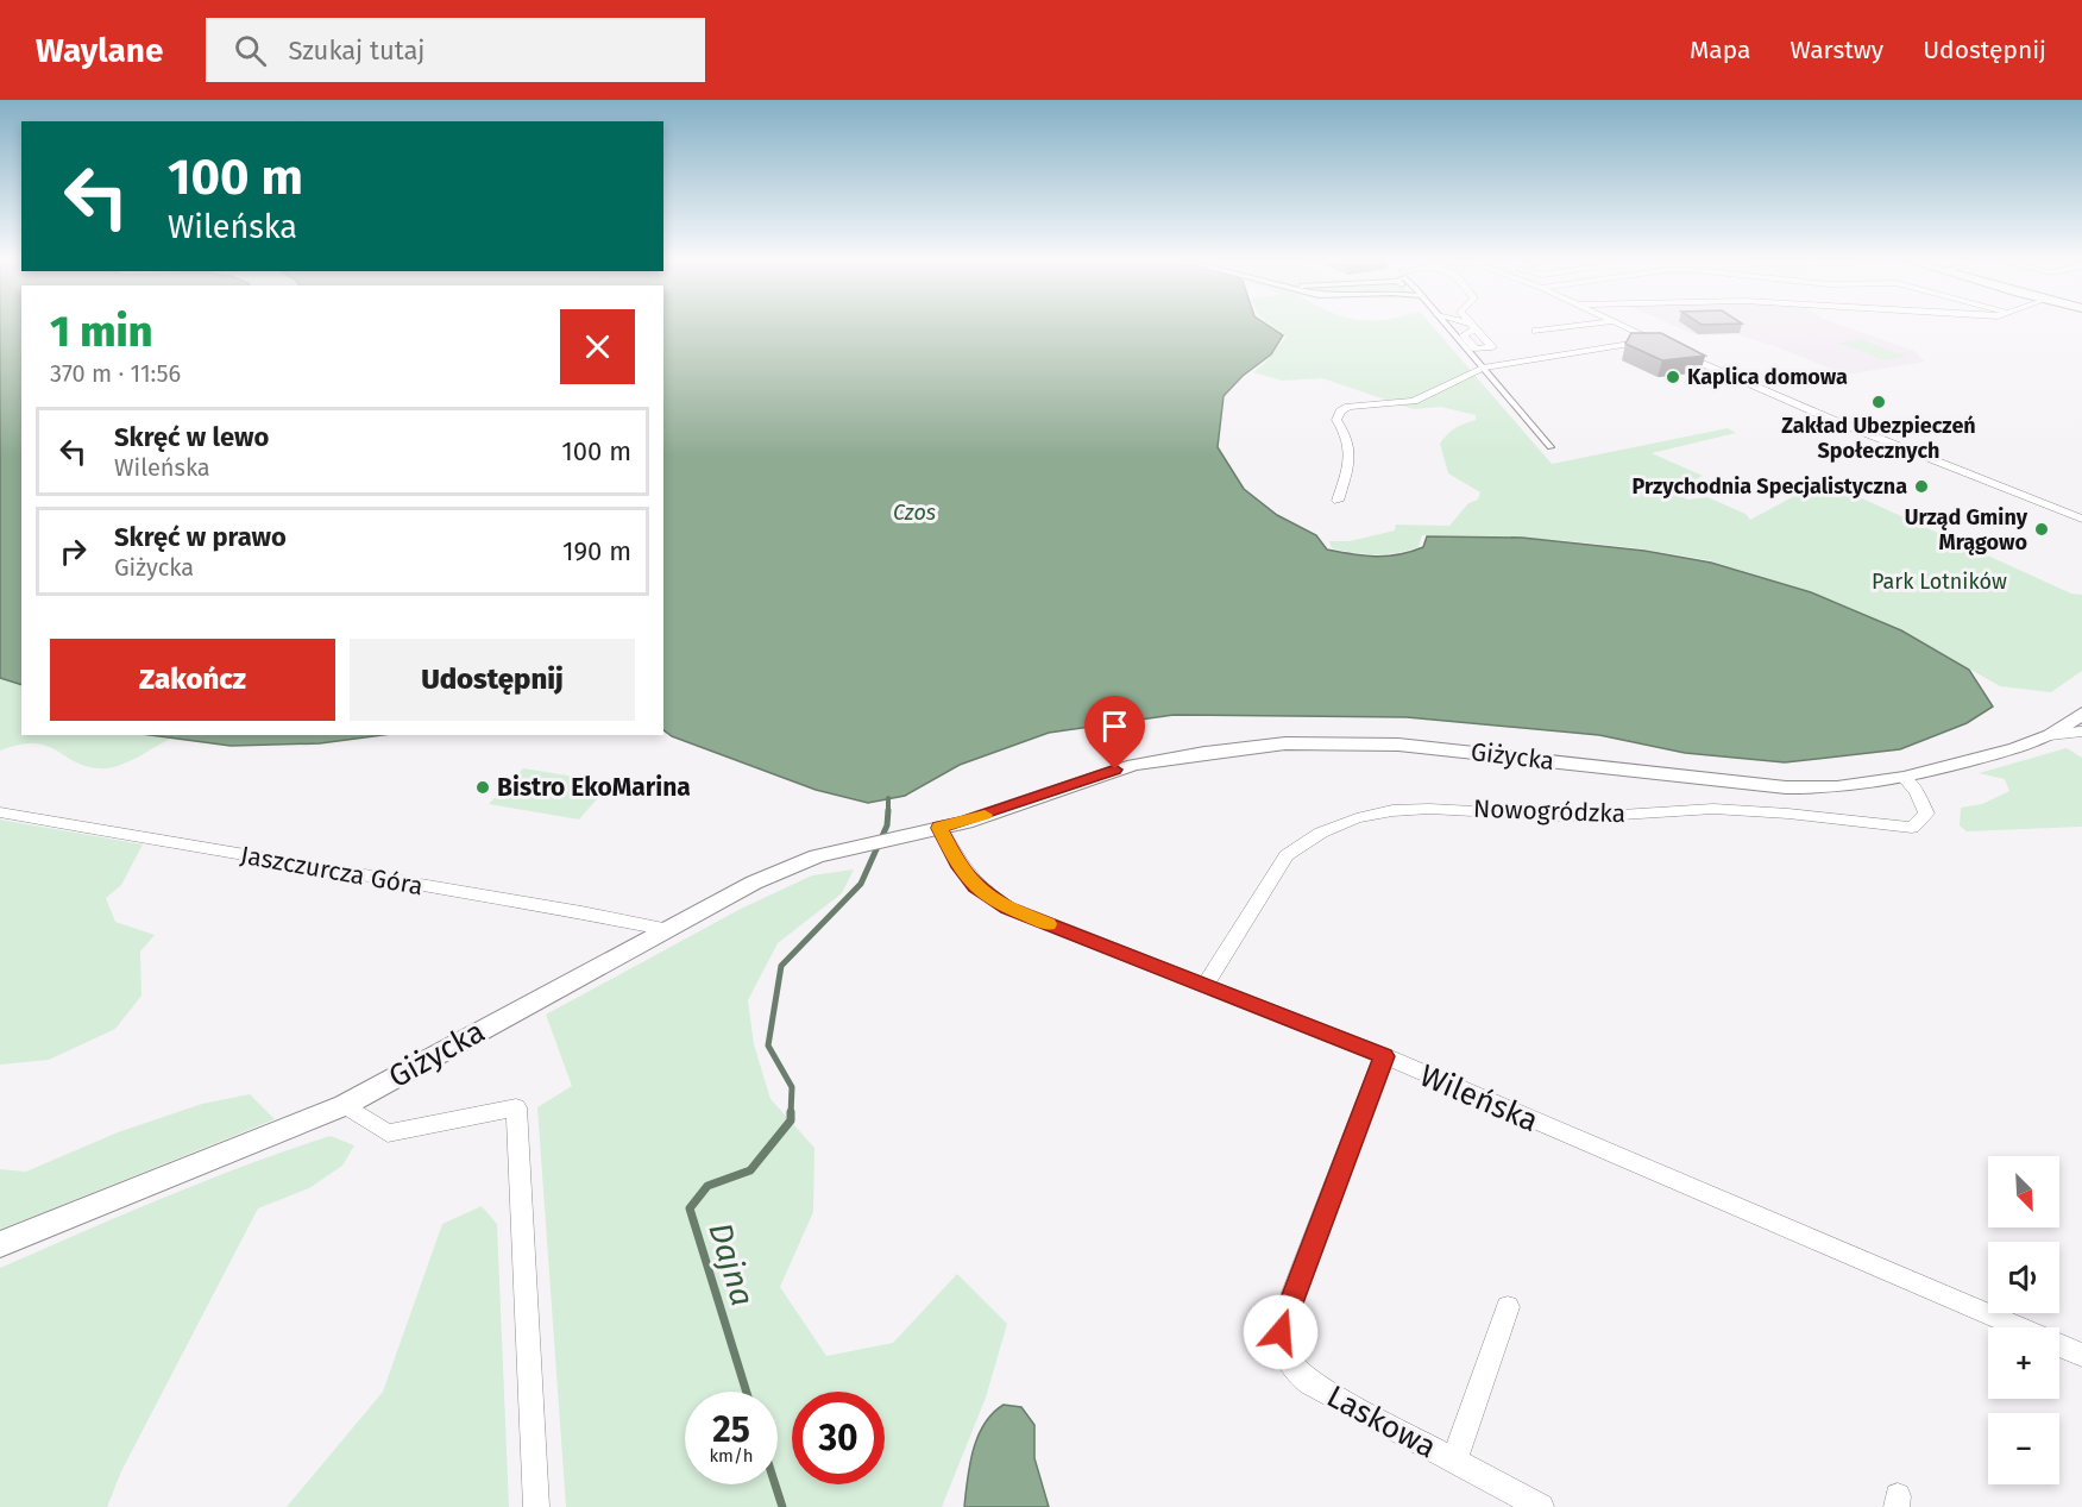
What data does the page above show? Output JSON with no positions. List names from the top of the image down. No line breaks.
{"streets":{"street":["Giżycka","Nowogródzka","Jaszczurcza Góra","Wileńska","Laskowa"]},"crossings":[["Giżycka","Nowogródzka"],["Giżycka","Jaszczurcza Góra"],["Giżycka","Wileńska"],["Nowogródzka","Wileńska"],["Wileńska","Laskowa"]],"water":["Czos","Dajna"],"parks":["Park Lotników"],"places":["Kaplica domowa","Zakład Ubezpieczeń Społecznych","Przychodnia Specjalistyczna","Urząd Gminy Mrągowo","Bistro EkoMarina"],"north":"bottom right","page":{"header":"Waylane","search":"Szukaj tutaj","nav":["Mapa","Warstwy","Udostępnij"],"turn":["100 m","Wileńska"],"heading":["1 min","370 m · 11:56"],"list":[{"name":"Skręć w lewo","note":"Wileńska","value":"100 m"},{"name":"Skręć w prawo","note":"Giżycka","value":"190 m"}],"buttons":["Zakończ","Udostępnij"],"map_buttons":["+","−"],"speed":"25 km/h","limit":"30"}}
